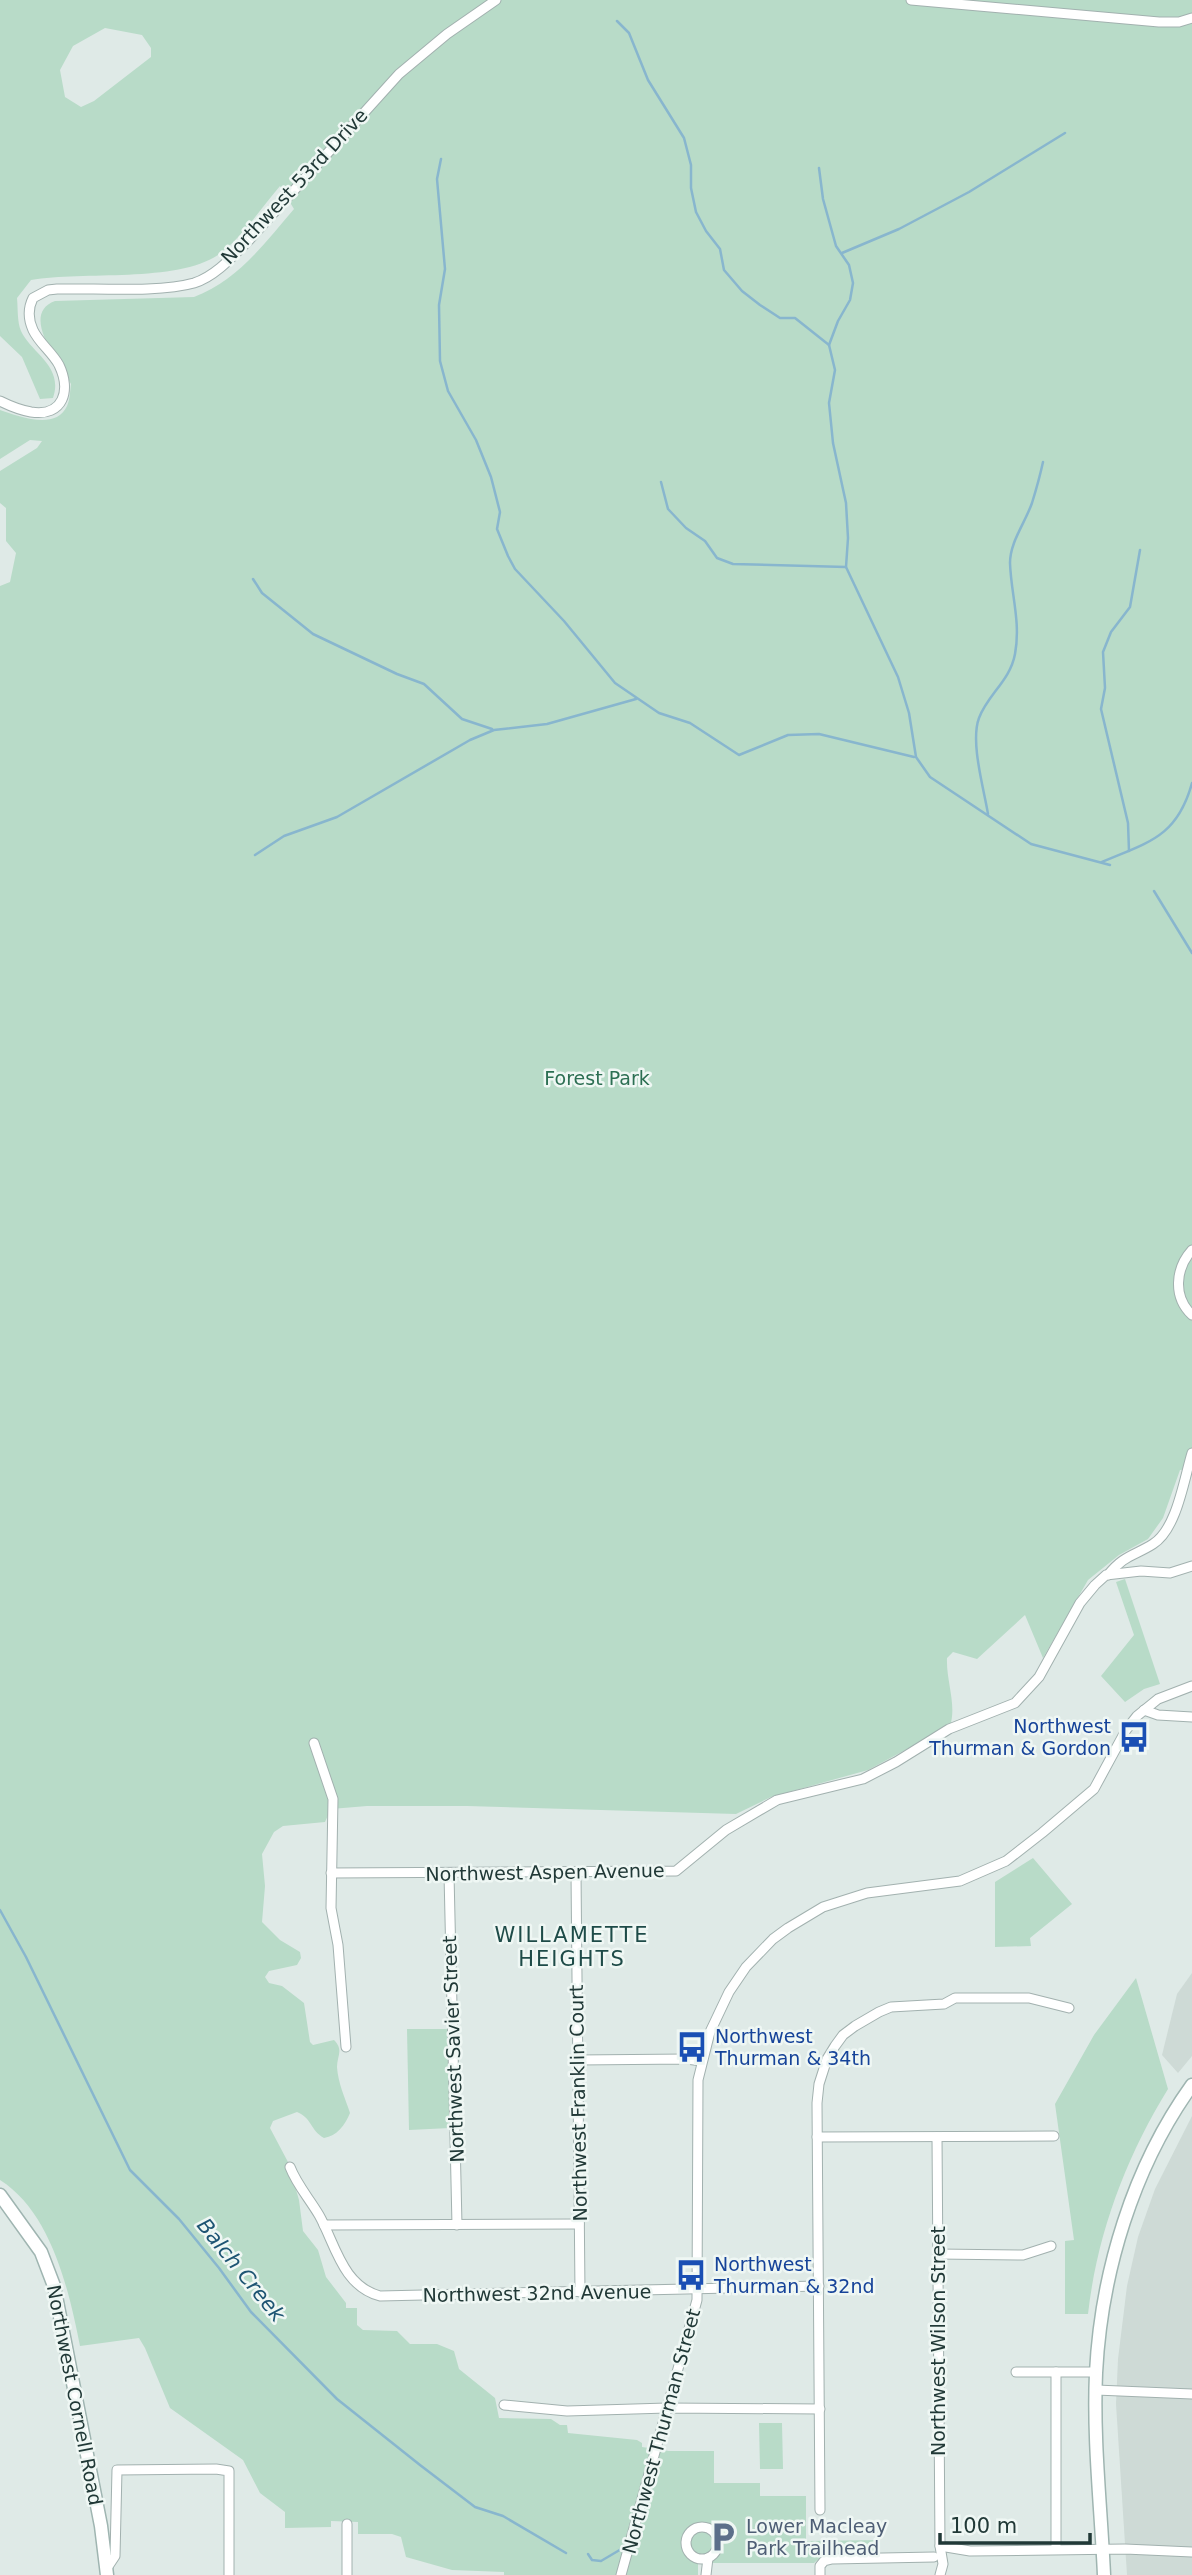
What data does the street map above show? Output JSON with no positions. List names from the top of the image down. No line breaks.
{"streets":{"main road":["Northwest Cornell Road"],"street":["Northwest 53rd Drive","Northwest Aspen Avenue","Northwest Savier Street","Northwest Franklin Court","Northwest 32nd Avenue","Northwest Wilson Street","Northwest Thurman Street"]},"crossings":[["Northwest Aspen Avenue","Northwest Savier Street"],["Northwest Aspen Avenue","Northwest Franklin Court"],["Northwest Franklin Court","Northwest 32nd Avenue"],["Northwest 32nd Avenue","Northwest Thurman Street"]],"districts":["WILLAMETTE HEIGHTS"],"water":["Balch Creek"],"parks":["Forest Park"],"places":{"bus stop":["Northwest Thurman & Gordon","Northwest Thurman & 34th","Northwest Thurman & 32nd"],"parking":["Lower Macleay Park Trailhead"]},"scale_bar":"100 m"}
